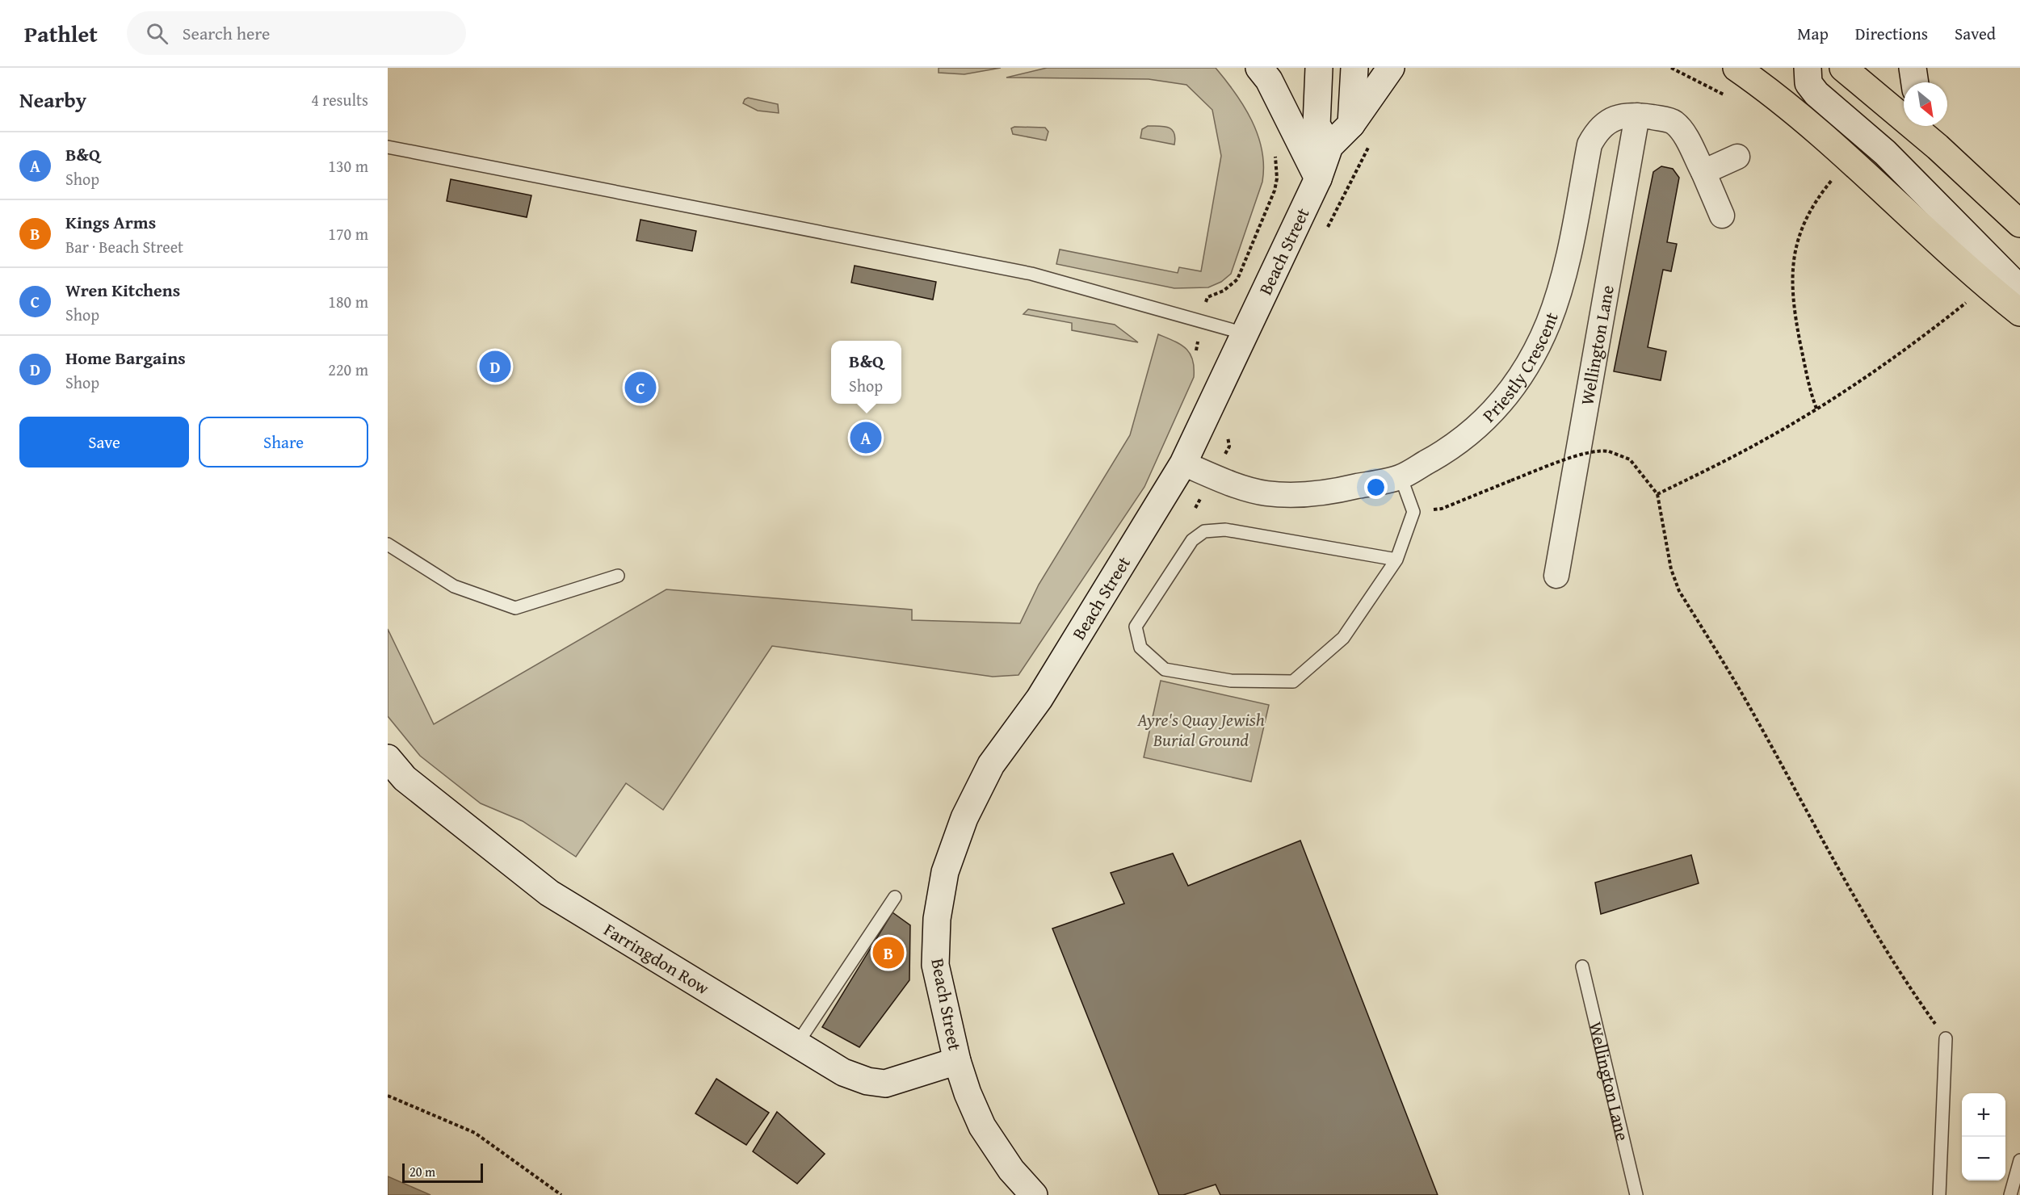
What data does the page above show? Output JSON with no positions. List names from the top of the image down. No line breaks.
{"streets":{"street":["Beach Street","Wellington Lane","Priestly Crescent","Farringdon Row"]},"crossings":[["Beach Street","Priestly Crescent"],["Beach Street","Farringdon Row"],["Wellington Lane","Priestly Crescent"]],"parks":["Ayre's Quay Jewish Burial Ground"],"scale_bar":"20 m","north":"bottom right","page":{"header":"Pathlet","search":"Search here","nav":["Map","Directions","Saved"],"heading":["Nearby","4 results"],"list":[{"mark":"A","name":"B&Q","note":"Shop","value":"130 m"},{"mark":"B","name":"Kings Arms","note":"Bar · Beach Street","value":"170 m"},{"mark":"C","name":"Wren Kitchens","note":"Shop","value":"180 m"},{"mark":"D","name":"Home Bargains","note":"Shop","value":"220 m"}],"popup":["B&Q","Shop"],"pins":["D","C","A","B"],"buttons":["Save","Share"],"map_buttons":["+","−"],"scale":"20 m"}}
